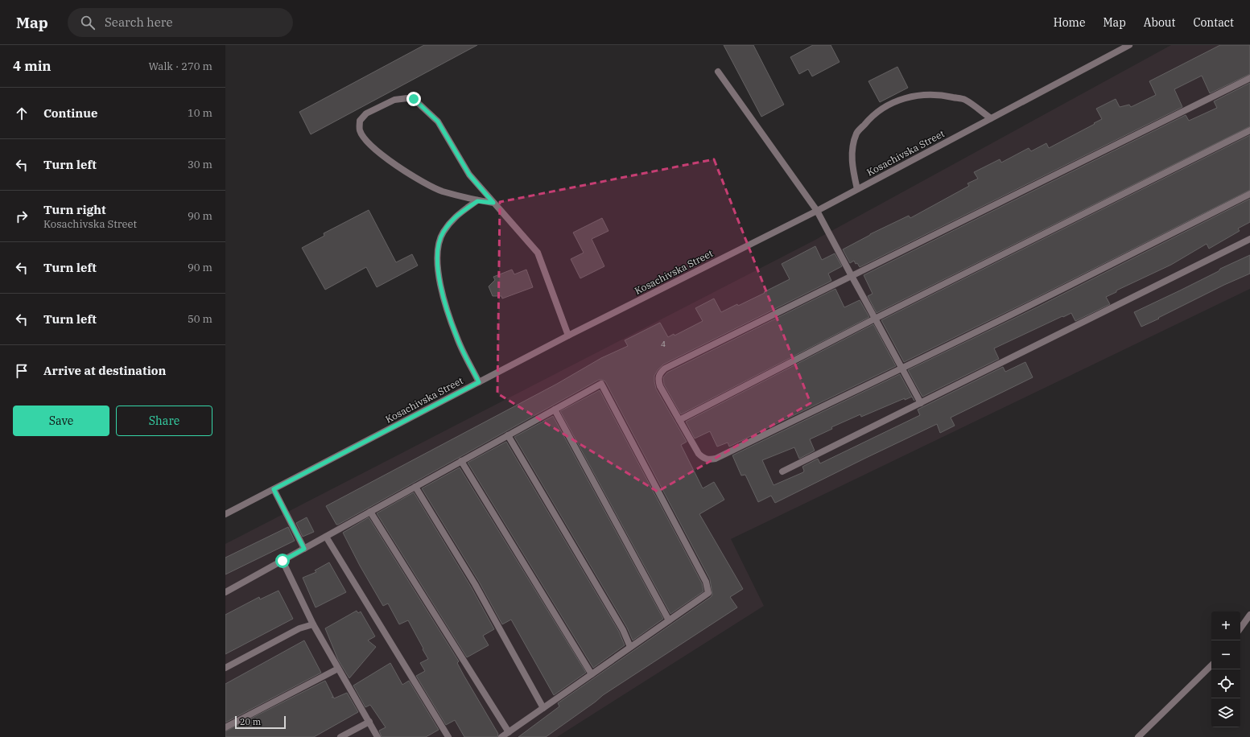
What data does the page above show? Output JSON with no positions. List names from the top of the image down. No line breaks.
{"streets":{"street":["Kosachivska Street"]},"house_numbers":["4"],"scale_bar":"20 m","page":{"header":"Map","search":"Search here","nav":["Home","Map","About","Contact"],"heading":["4 min","Walk · 270 m"],"list":[["Continue","10 m"],["Turn left","30 m"],["Turn right","Kosachivska Street","90 m"],["Turn left","90 m"],["Turn left","50 m"],"Arrive at destination"],"buttons":["Save","Share"],"map_buttons":["+","−"],"scale":"20 m"}}
